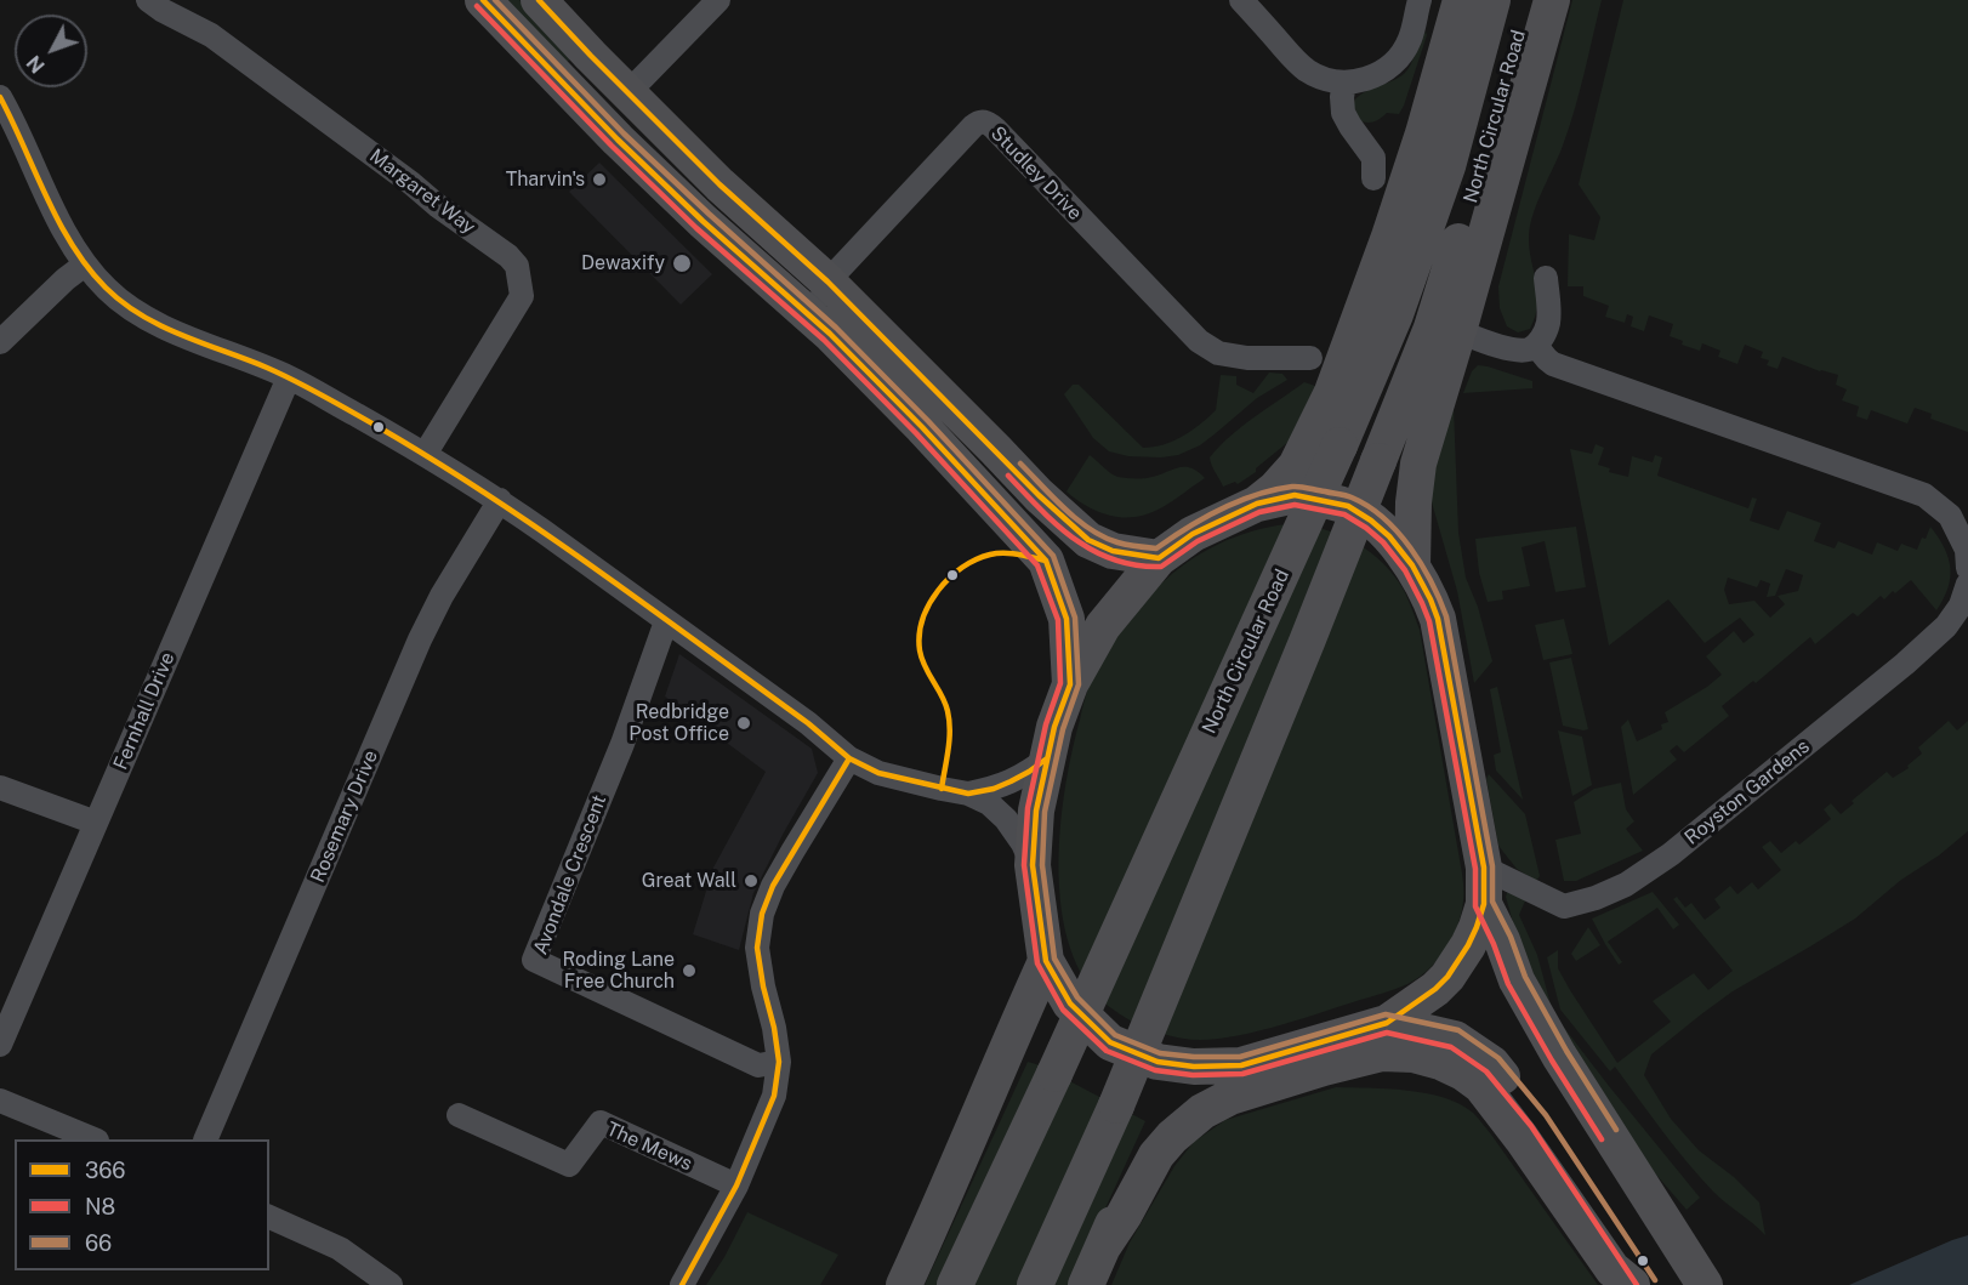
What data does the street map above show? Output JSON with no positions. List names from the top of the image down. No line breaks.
{"streets":{"highway":["North Circular Road"],"street":["Studley Drive","Margaret Way","Fernhall Drive","Royston Gardens","Rosemary Drive","Avondale Crescent","The Mews"]},"places":["Tharvin's","Dewaxify","Redbridge Post Office","Great Wall","Roding Lane Free Church"],"lines":["transit line 366","transit line 66","transit line N8"],"legend":["366","N8","66"],"north":"bottom left"}
